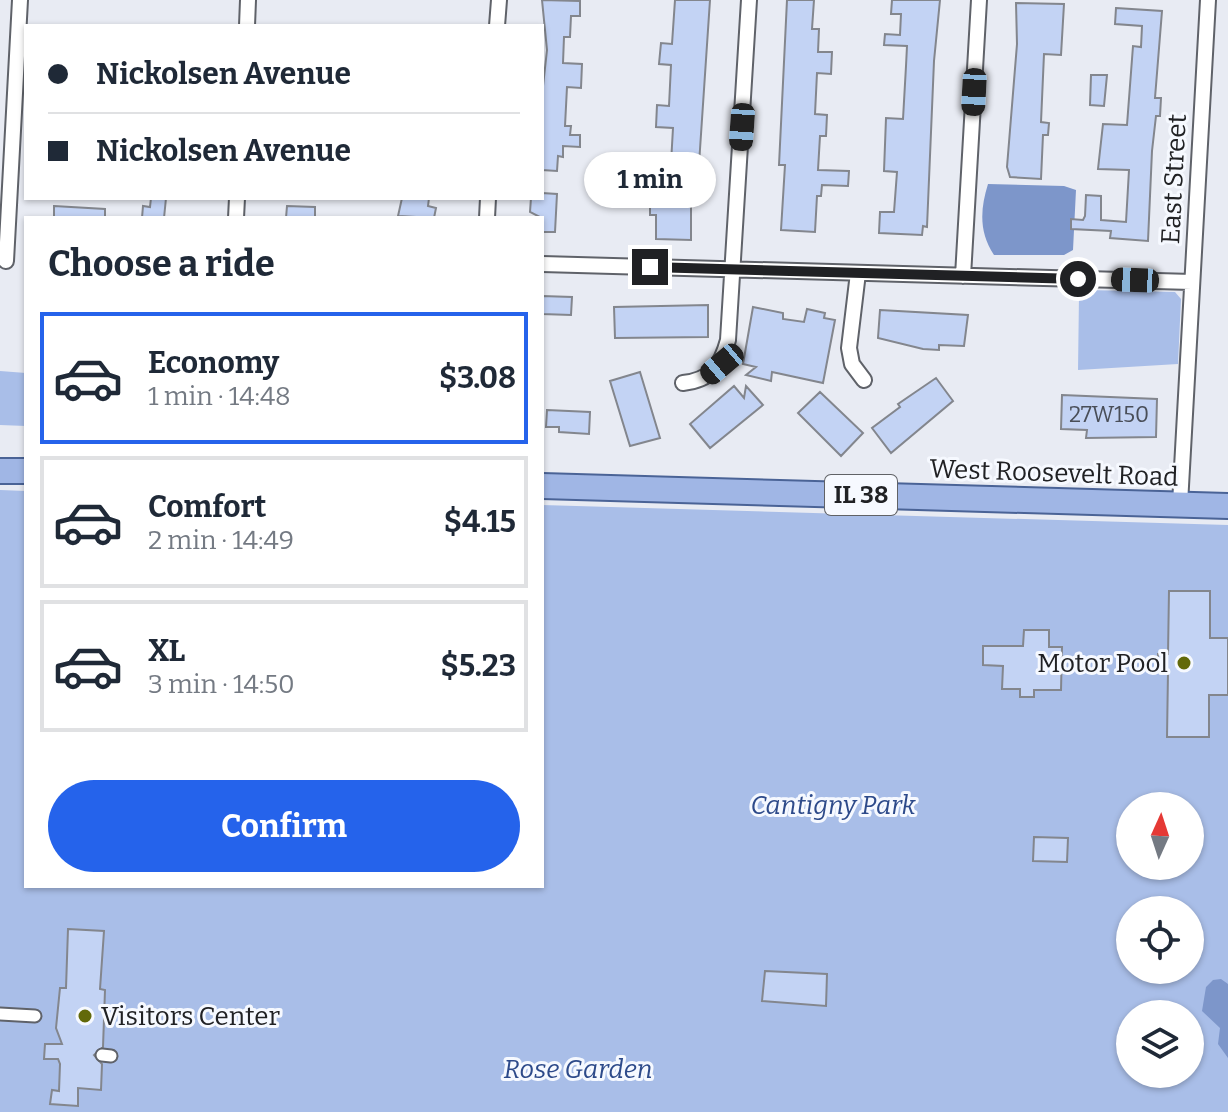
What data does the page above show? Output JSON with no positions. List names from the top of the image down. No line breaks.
{"streets":{"main road":["West Roosevelt Road","IL 38"],"street":["East Street"]},"crossings":[["East Street","West Roosevelt Road"]],"parks":["Cantigny Park","Rose Garden"],"places":["Motor Pool","Visitors Center"],"house_numbers":["27W150"],"north":"top","page":{"banner":["Nickolsen Avenue","Nickolsen Avenue"],"bubble":"1 min","heading":"Choose a ride","list":[{"name":"Economy","note":"1 min · 14:48","value":"$3.08"},{"name":"Comfort","note":"2 min · 14:49","value":"$4.15"},{"name":"XL","note":"3 min · 14:50","value":"$5.23"}],"buttons":"Confirm"}}
